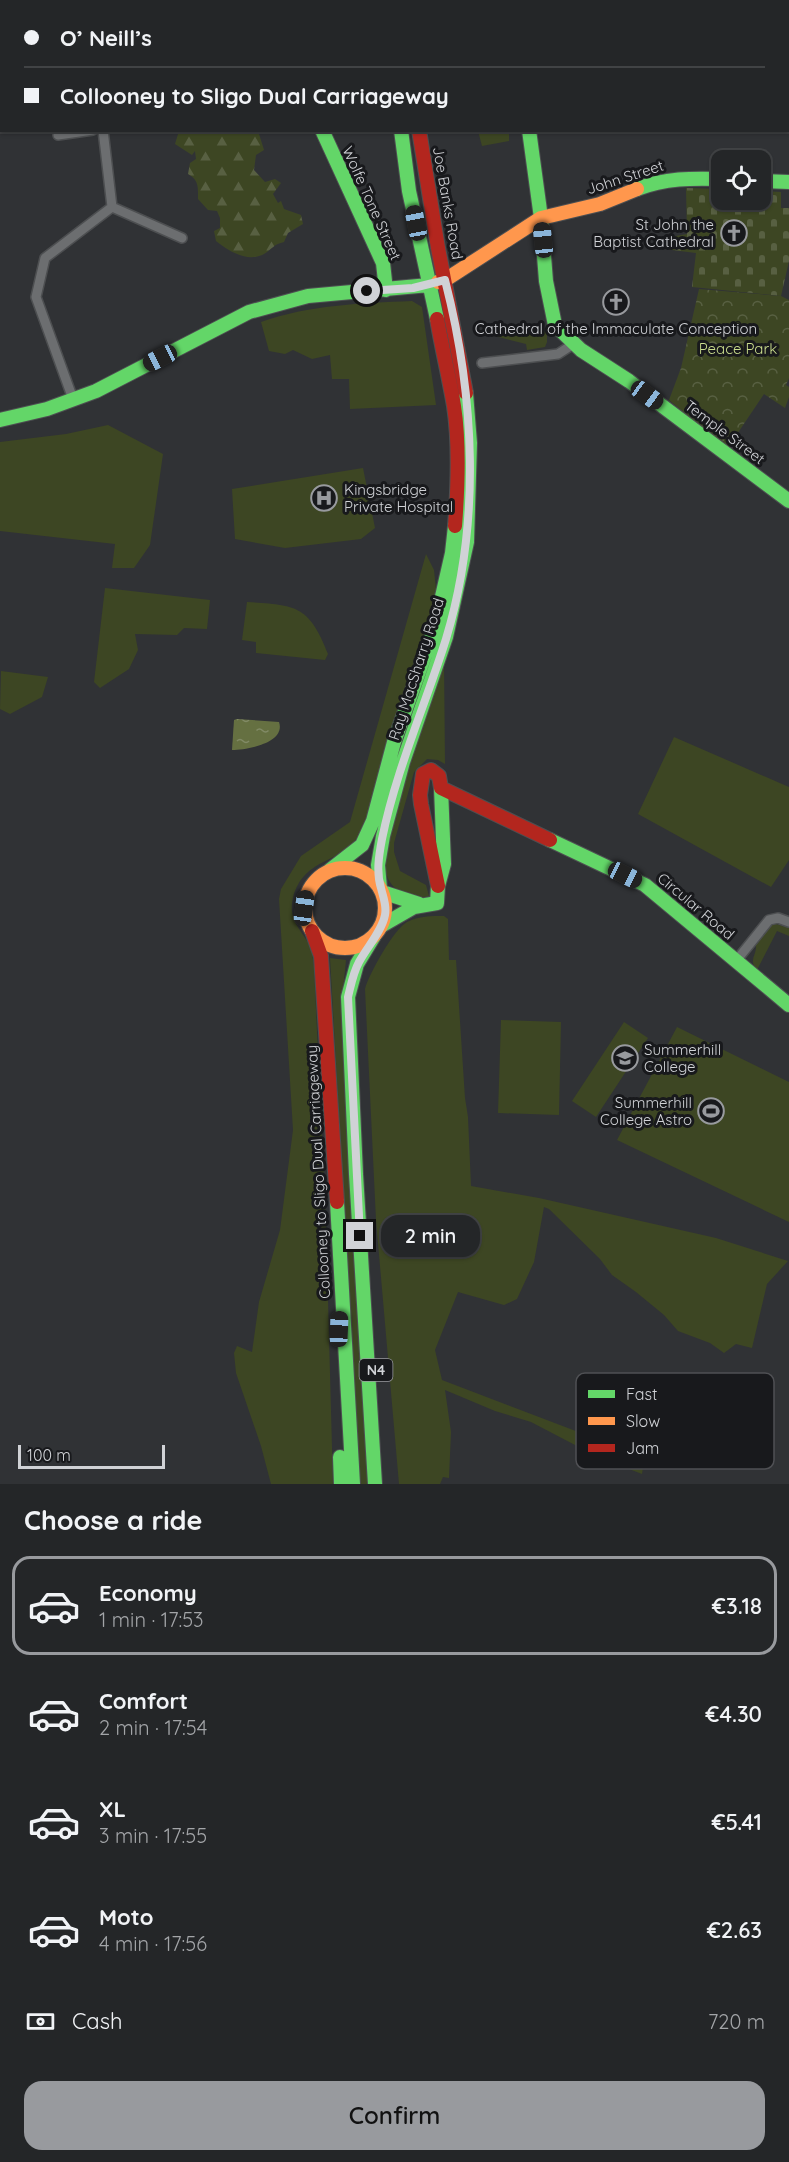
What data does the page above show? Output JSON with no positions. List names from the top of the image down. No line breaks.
{"streets":{"main road":["John Street","Wolfe Tone Street","Joe Banks Road","Temple Street","Ray MacSharry Road","Circular Road","Collooney to Sligo Dual Carriageway","N4"]},"crossings":[["John Street","Wolfe Tone Street"],["John Street","Joe Banks Road"],["John Street","Temple Street"],["John Street","Ray MacSharry Road"],["John Street","N4"],["Joe Banks Road","Ray MacSharry Road"],["Ray MacSharry Road","Collooney to Sligo Dual Carriageway"],["Ray MacSharry Road","N4"],["Collooney to Sligo Dual Carriageway","N4"]],"parks":["Peace Park"],"places":{"church":["St John the Baptist Cathedral","Cathedral of the Immaculate Conception"],"hospital":["Kingsbridge Private Hospital"],"school or university":["Summerhill College"],"sports":["Summerhill College Astro"]},"legend":["Fast","Slow","Jam"],"scale_bar":"100 m","page":{"banner":["O’ Neill’s","Collooney to Sligo Dual Carriageway"],"bubble":"2 min","scale":"100 m","heading":"Choose a ride","list":[{"name":"Economy","note":"1 min · 17:53","value":"€3.18"},{"name":"Comfort","note":"2 min · 17:54","value":"€4.30"},{"name":"XL","note":"3 min · 17:55","value":"€5.41"},{"name":"Moto","note":"4 min · 17:56","value":"€2.63"}],"pay":["Cash","720 m"],"buttons":"Confirm"}}
